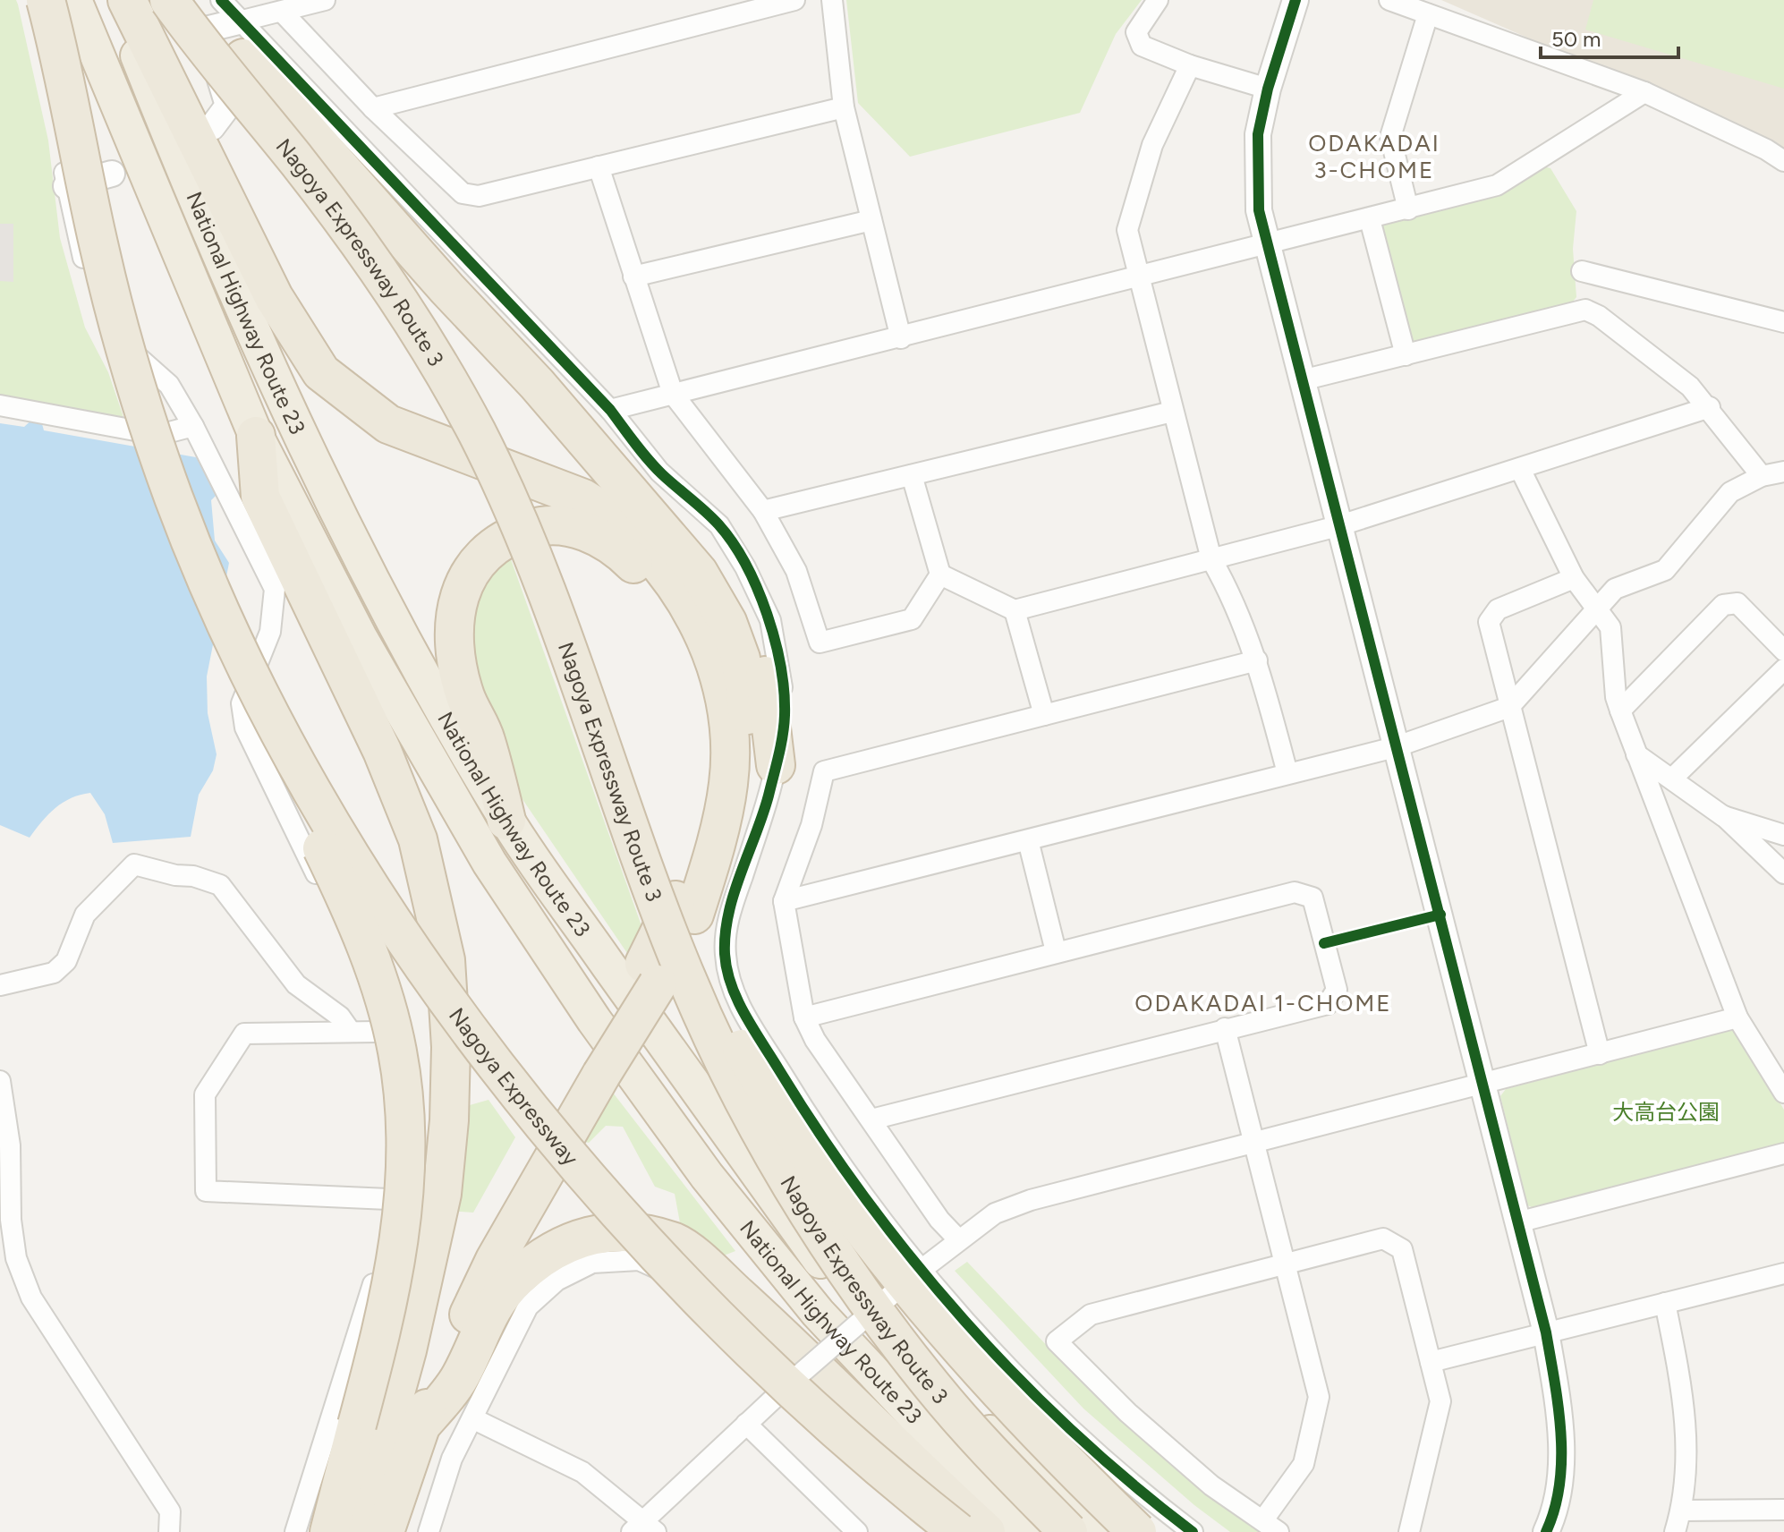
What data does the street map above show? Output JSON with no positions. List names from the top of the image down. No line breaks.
{"streets":{"highway":["Nagoya Expressway Route 3","National Highway Route 23","Nagoya Expressway"]},"districts":["ODAKADAI 3-CHOME","ODAKADAI 1-CHOME"],"parks":["大高台公園"],"scale_bar":"50 m"}
